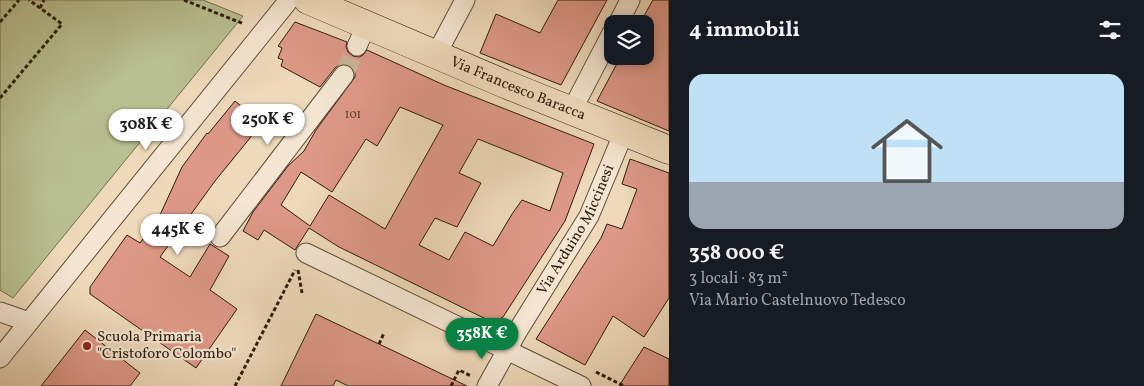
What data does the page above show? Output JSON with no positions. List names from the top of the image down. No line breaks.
{"streets":{"main road":["Via Francesco Baracca"],"street":["Via Arduino Miccinesi"]},"crossings":[["Via Francesco Baracca","Via Arduino Miccinesi"]],"places":["Scuola Primaria \"Cristoforo Colombo\""],"house_numbers":["101"],"page":{"heading":"4 immobili","list":[{"name":"358 000 €","note":"3 locali · 83 m² · Via Mario Castelnuovo Tedesco"}],"price":["250K €","308K €","445K €","358K €"]}}
